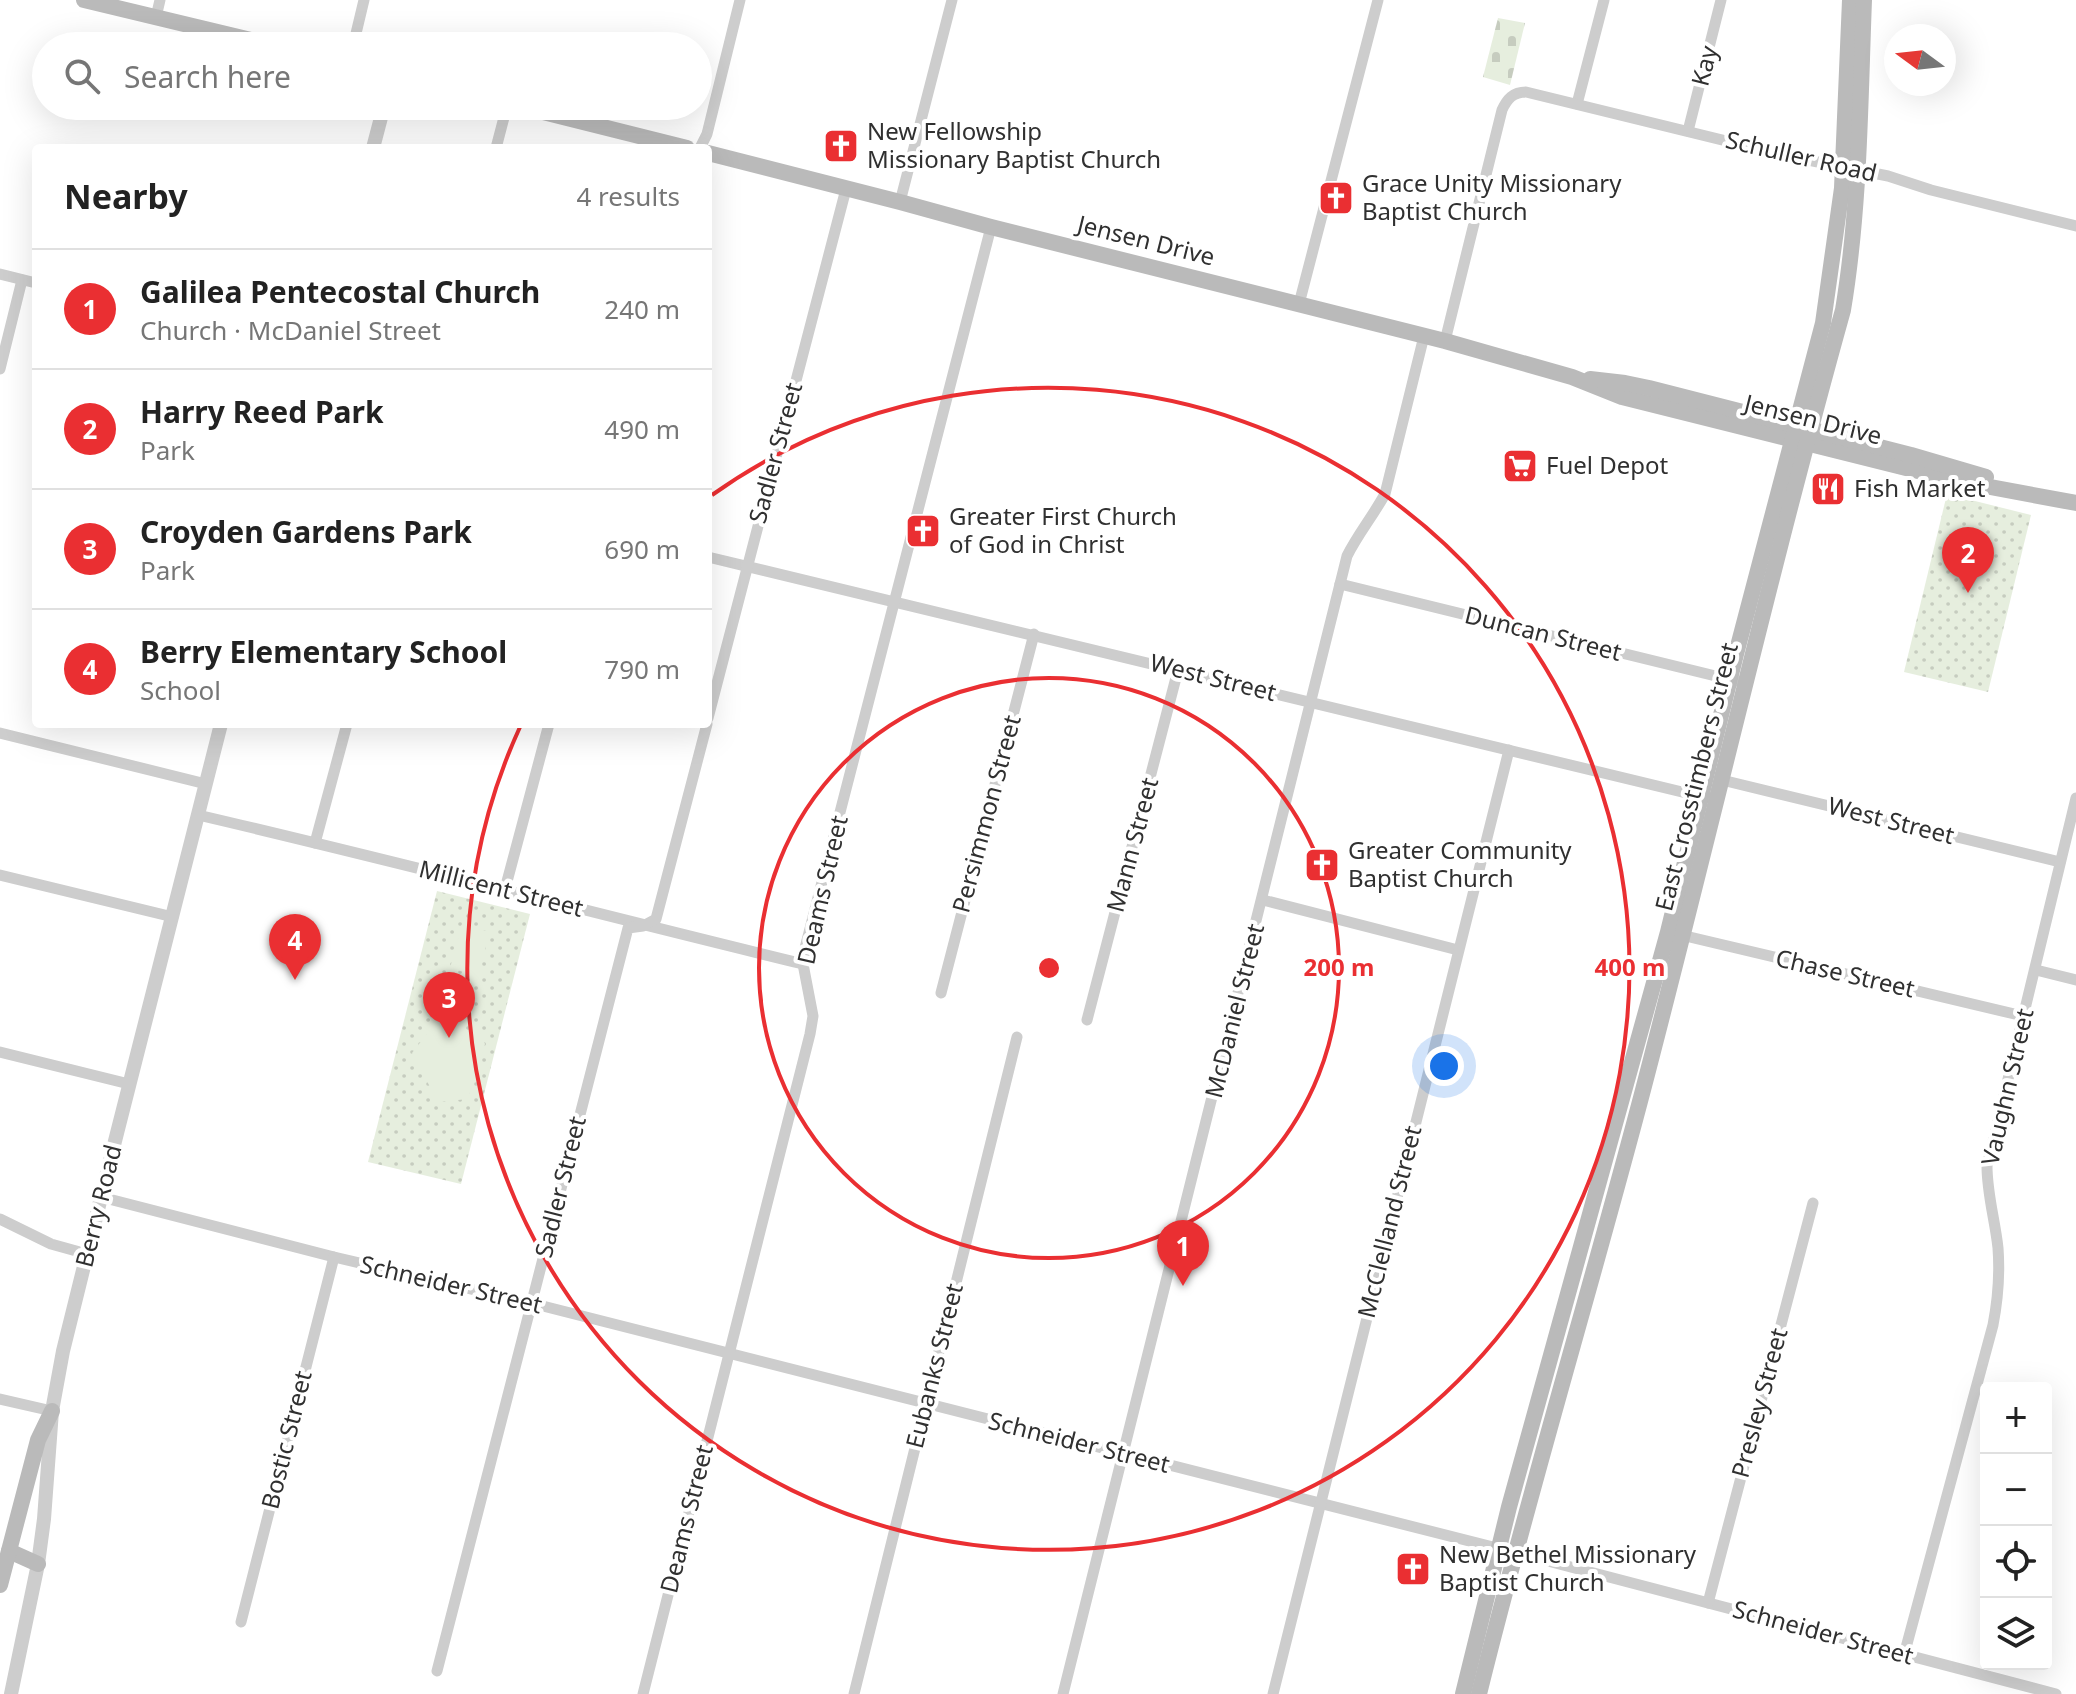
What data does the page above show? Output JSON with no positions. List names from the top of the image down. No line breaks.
{"streets":{"main road":["Jensen Drive","East Crosstimbers Street"],"street":["Kay","Schuller Road","Sadler Street","Duncan Street","West Street","Persimmon Street","Mann Street","Millicent Street","Deams Street","Chase Street","McDaniel Street","Vaughn Street","Berry Road","McClelland Street","Schneider Street","Eubanks Street","Presley Street","Bostic Street"]},"crossings":[["Kay","Schuller Road"],["Schuller Road","Jensen Drive"],["Schuller Road","East Crosstimbers Street"],["Jensen Drive","Sadler Street"],["Jensen Drive","East Crosstimbers Street"],["Jensen Drive","Deams Street"],["Jensen Drive","McDaniel Street"],["Sadler Street","West Street"],["Sadler Street","Millicent Street"],["Sadler Street","Schneider Street"],["Duncan Street","East Crosstimbers Street"],["Duncan Street","McDaniel Street"],["West Street","East Crosstimbers Street"],["West Street","Persimmon Street"],["West Street","Mann Street"],["West Street","Deams Street"],["West Street","McDaniel Street"],["West Street","Vaughn Street"],["West Street","McClelland Street"],["East Crosstimbers Street","Chase Street"],["East Crosstimbers Street","Schneider Street"],["Millicent Street","Deams Street"],["Millicent Street","Berry Road"],["Deams Street","Schneider Street"],["Chase Street","Vaughn Street"],["McDaniel Street","Schneider Street"],["Vaughn Street","Schneider Street"],["Berry Road","Schneider Street"],["McClelland Street","Schneider Street"],["Schneider Street","Eubanks Street"],["Schneider Street","Presley Street"],["Schneider Street","Bostic Street"]],"places":{"church":["New Fellowship Missionary Baptist Church","Grace Unity Missionary Baptist Church","Greater First Church of God in Christ","Greater Community Baptist Church","New Bethel Missionary Baptist Church"],"supermarket":["Fuel Depot"],"restaurant":["Fish Market"]},"north":"left","page":{"search":"Search here","heading":["Nearby","4 results"],"list":[{"mark":"1","name":"Galilea Pentecostal Church","note":"Church · McDaniel Street","value":"240 m"},{"mark":"2","name":"Harry Reed Park","note":"Park","value":"490 m"},{"mark":"3","name":"Croyden Gardens Park","note":"Park","value":"690 m"},{"mark":"4","name":"Berry Elementary School","note":"School","value":"790 m"}],"pins":["2","4","3","1"],"map_buttons":["+","−"]},"rings":["200 m","400 m"]}
